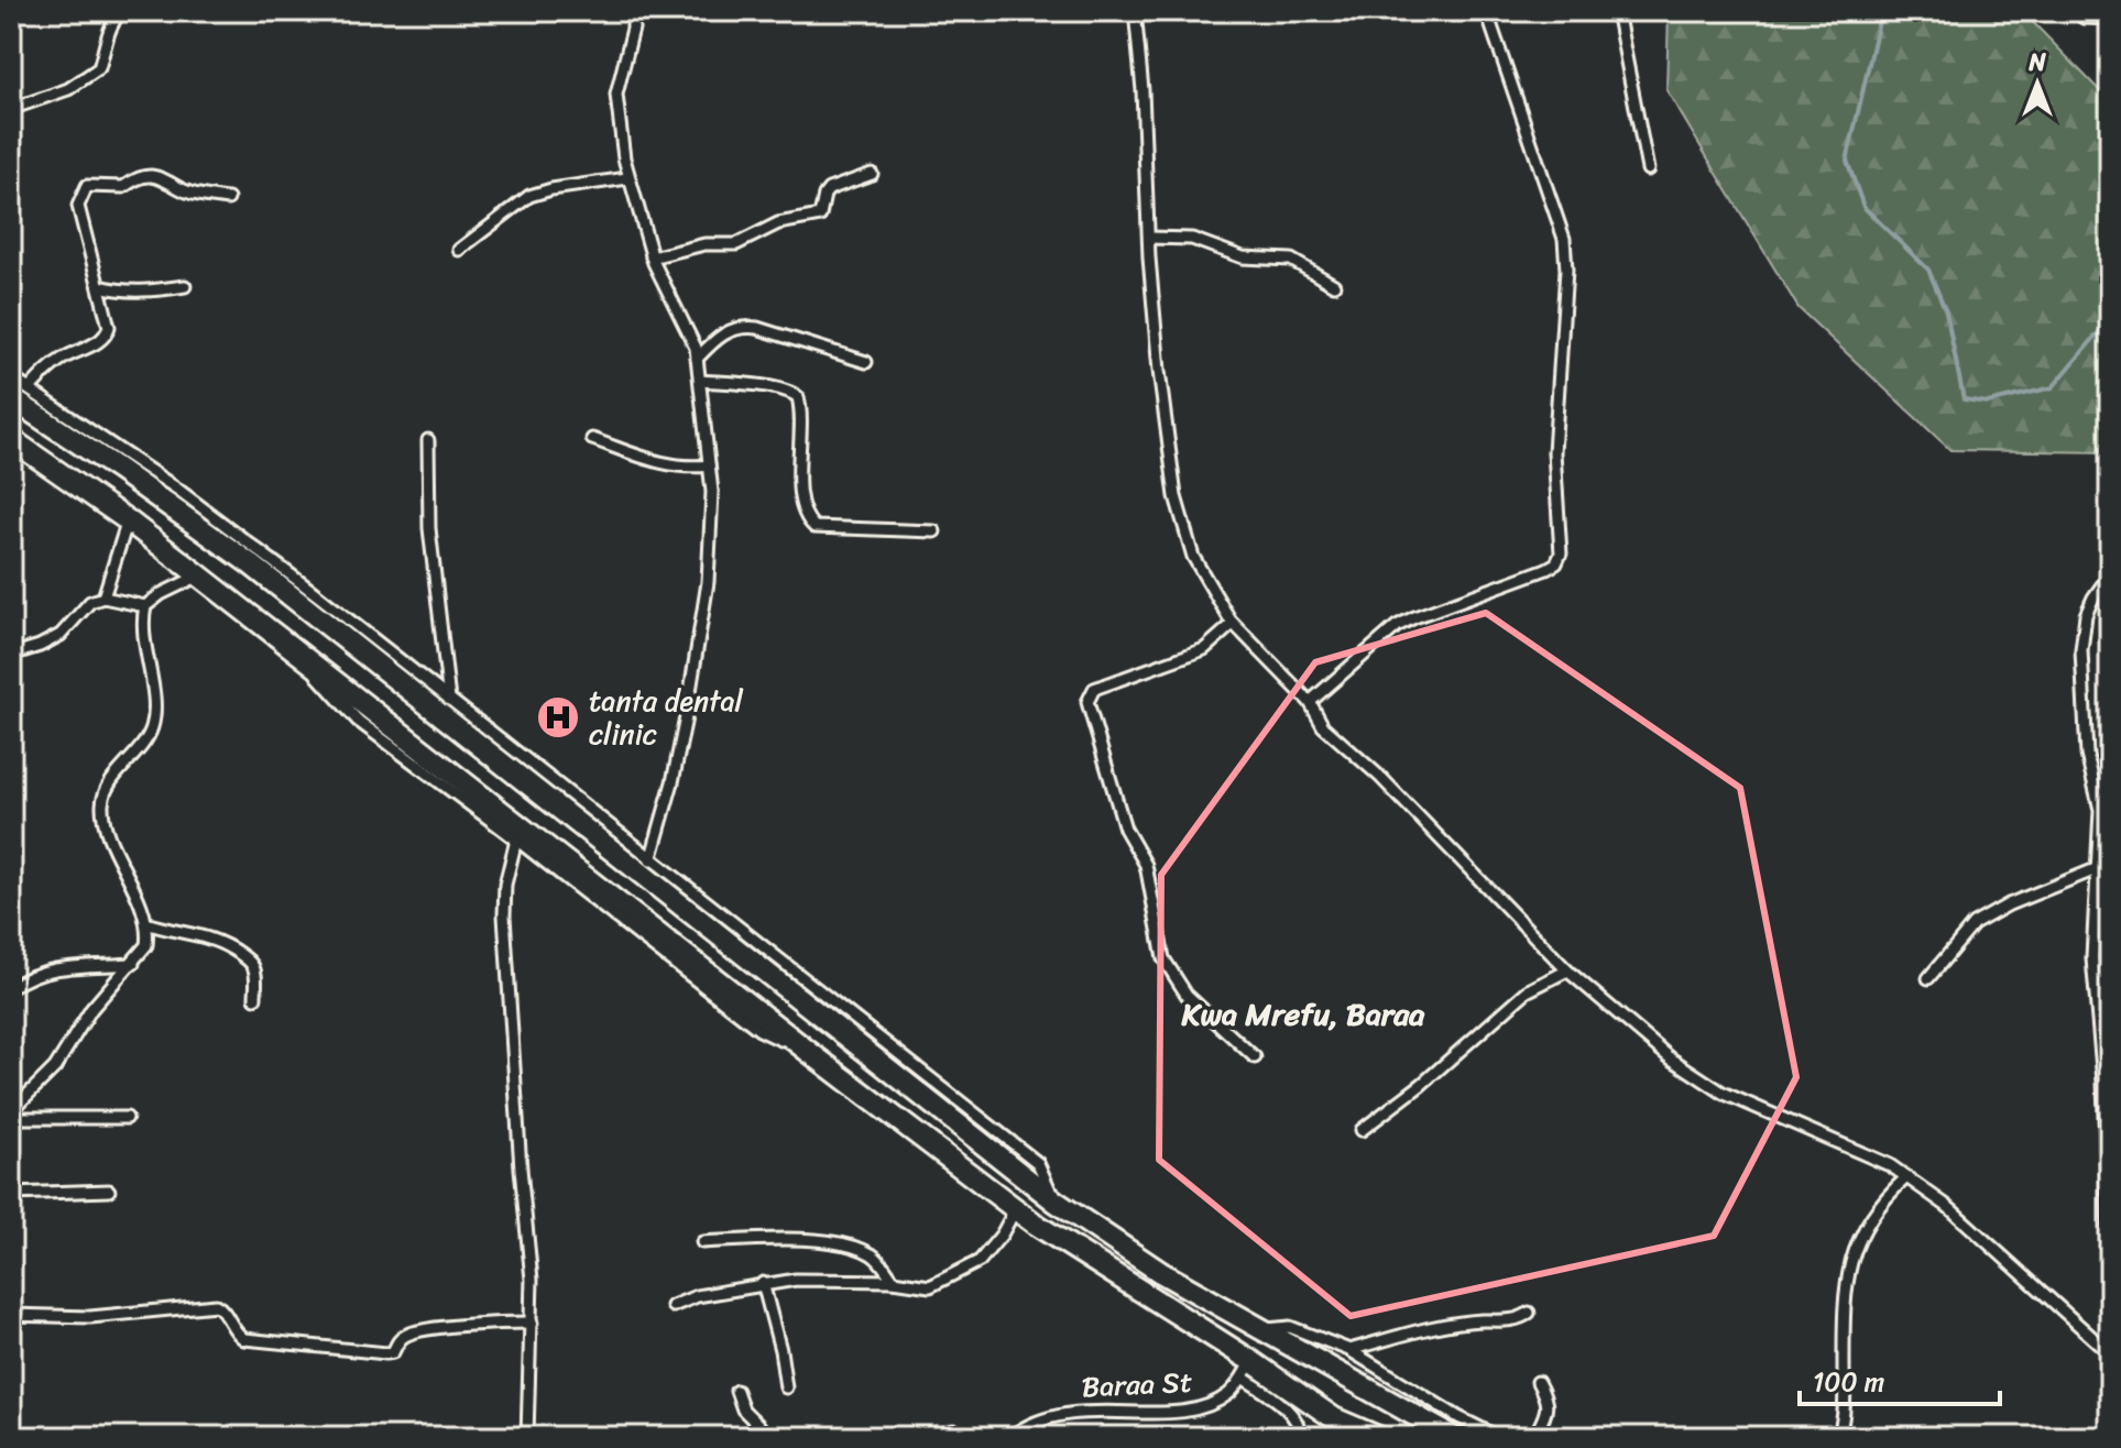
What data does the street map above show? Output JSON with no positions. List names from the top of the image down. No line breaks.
{"streets":{"street":["Baraa St"]},"districts":["Kwa Mrefu, Baraa"],"places":{"hospital":["tanta dental clinic"]},"scale_bar":"100 m","north":"top"}
